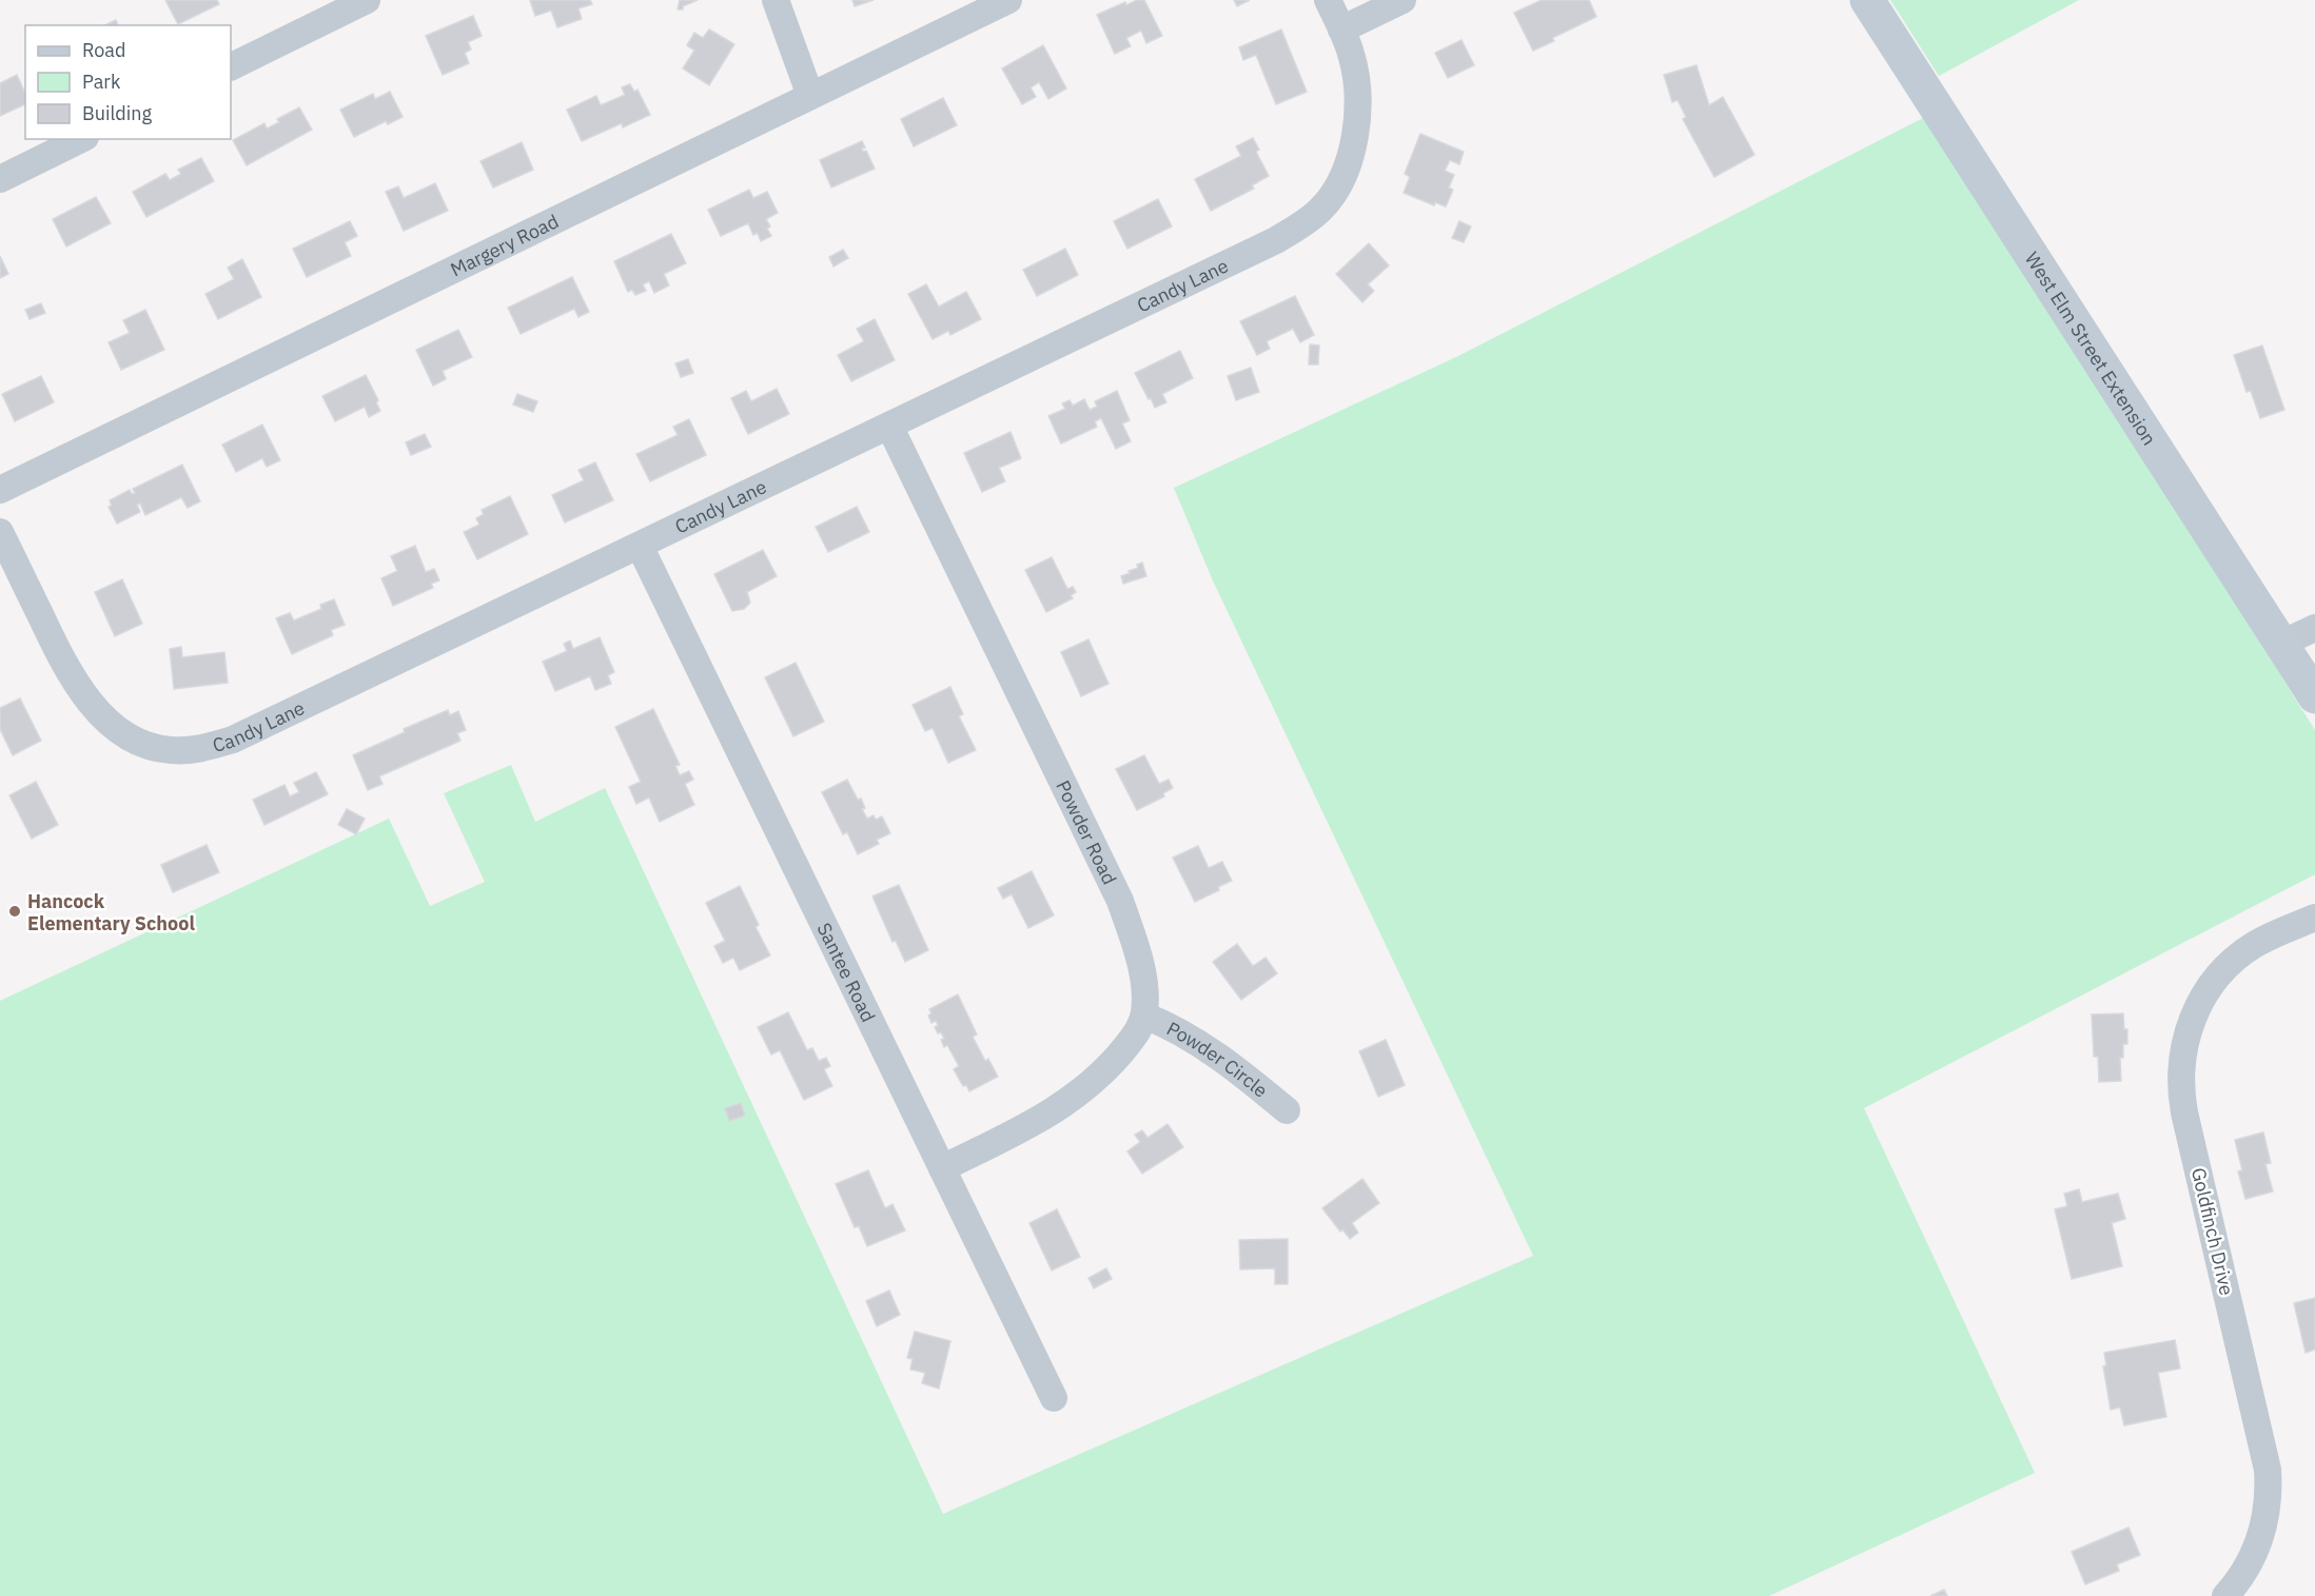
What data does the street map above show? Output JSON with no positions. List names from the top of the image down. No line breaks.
{"streets":{"street":["Margery Road","Candy Lane","West Elm Street Extension","Powder Road","Santee Road","Powder Circle","Goldfinch Drive"]},"crossings":[["Candy Lane","Powder Road"],["Candy Lane","Santee Road"],["Powder Road","Powder Circle"]],"places":["Hancock Elementary School"],"legend":["Road","Park","Building"]}
